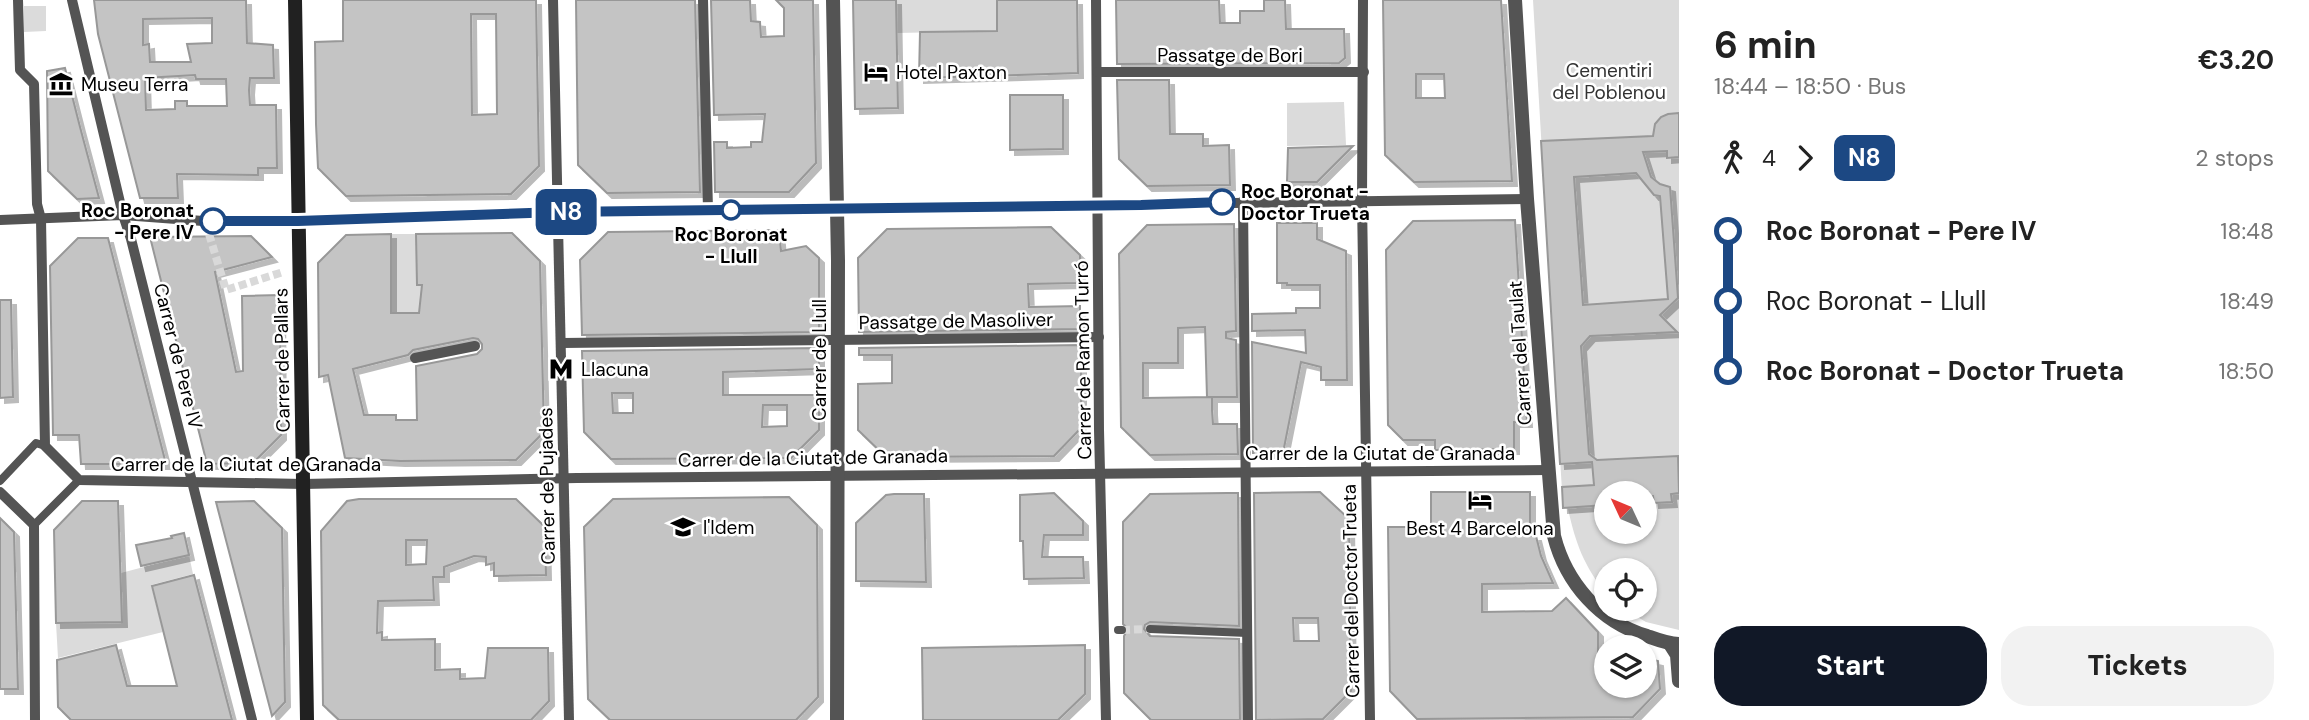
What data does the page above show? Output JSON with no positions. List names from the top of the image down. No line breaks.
{"streets":{"main road":["Carrer de Pallars"],"street":["Passatge de Bori","Passatge de Masoliver","Carrer del Taulat","Carrer de Pere IV","Carrer de Llull","Carrer de Ramon Turró","Carrer de la Ciutat de Granada","Carrer de Pujades","Carrer del Doctor Trueta"]},"crossings":[["Passatge de Bori","Carrer de Ramon Turró"],["Passatge de Bori","Carrer del Doctor Trueta"],["Passatge de Masoliver","Carrer de Llull"],["Passatge de Masoliver","Carrer de Ramon Turró"],["Passatge de Masoliver","Carrer de Pujades"],["Carrer del Taulat","Carrer de la Ciutat de Granada"],["Carrer de Pere IV","Carrer de la Ciutat de Granada"],["Carrer de Pallars","Carrer de la Ciutat de Granada"],["Carrer de Llull","Carrer de la Ciutat de Granada"],["Carrer de Ramon Turró","Carrer de la Ciutat de Granada"],["Carrer de la Ciutat de Granada","Carrer de Pujades"],["Carrer de la Ciutat de Granada","Carrer del Doctor Trueta"]],"parks":["Cementiri del Poblenou"],"places":{"hotel":["Hotel Paxton","Best 4 Barcelona"],"museum":["Museu Terra"],"other":["Roc Boronat - Doctor Trueta","Roc Boronat - Llull","Roc Boronat - Pere IV"],"metro station":["Llacuna"],"school or university":["l'Idem"]},"lines":["bus line N8"],"north":"top left","page":{"on_map":"N8","heading":["6 min","18:44 – 18:50 · Bus","€3.20"],"legs":["4","N8","2 stops"],"list":[{"name":"Roc Boronat - Pere IV","value":"18:48"},{"name":"Roc Boronat - Llull","value":"18:49"},{"name":"Roc Boronat - Doctor Trueta","value":"18:50"}],"buttons":["Start","Tickets"]}}
